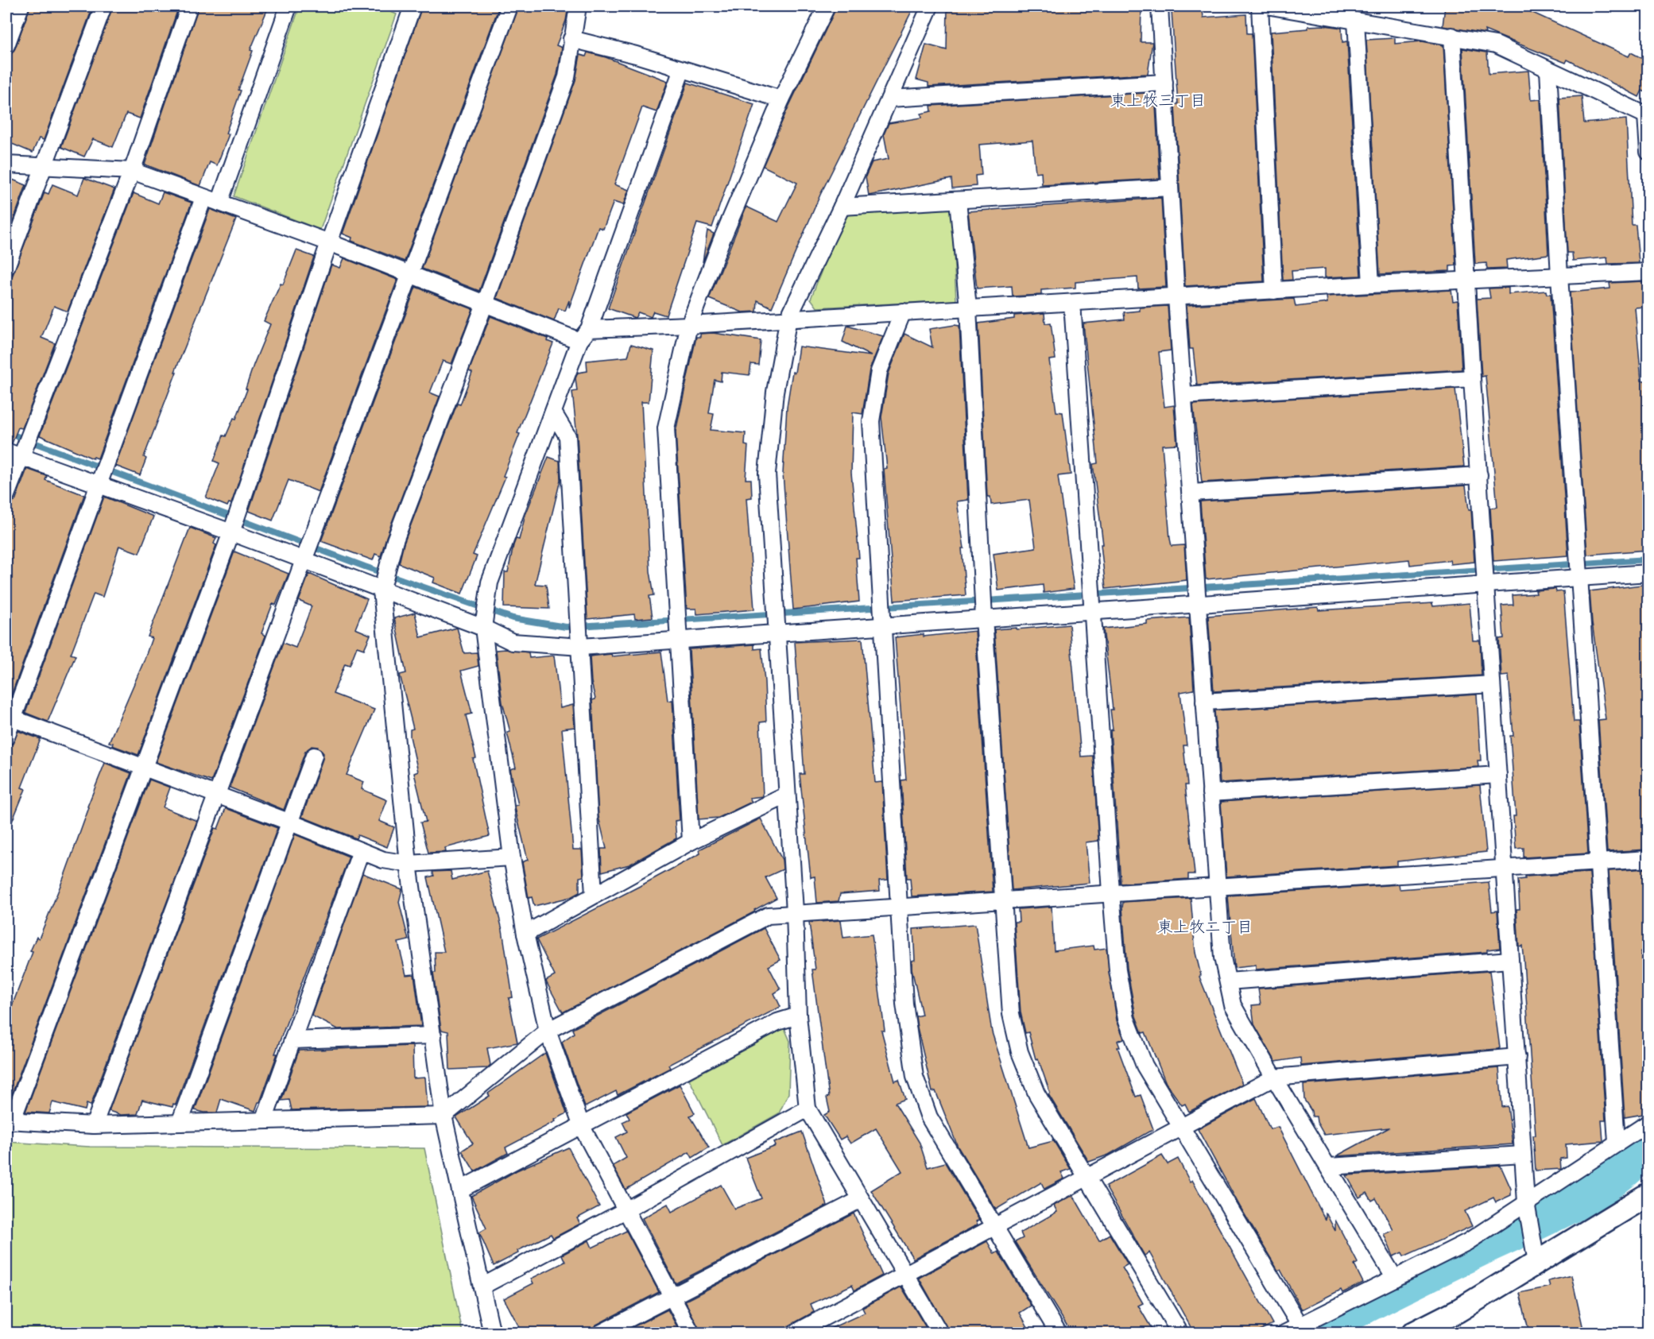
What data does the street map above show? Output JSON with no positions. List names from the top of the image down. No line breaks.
{"districts":["東上牧三丁目","東上牧二丁目"]}
